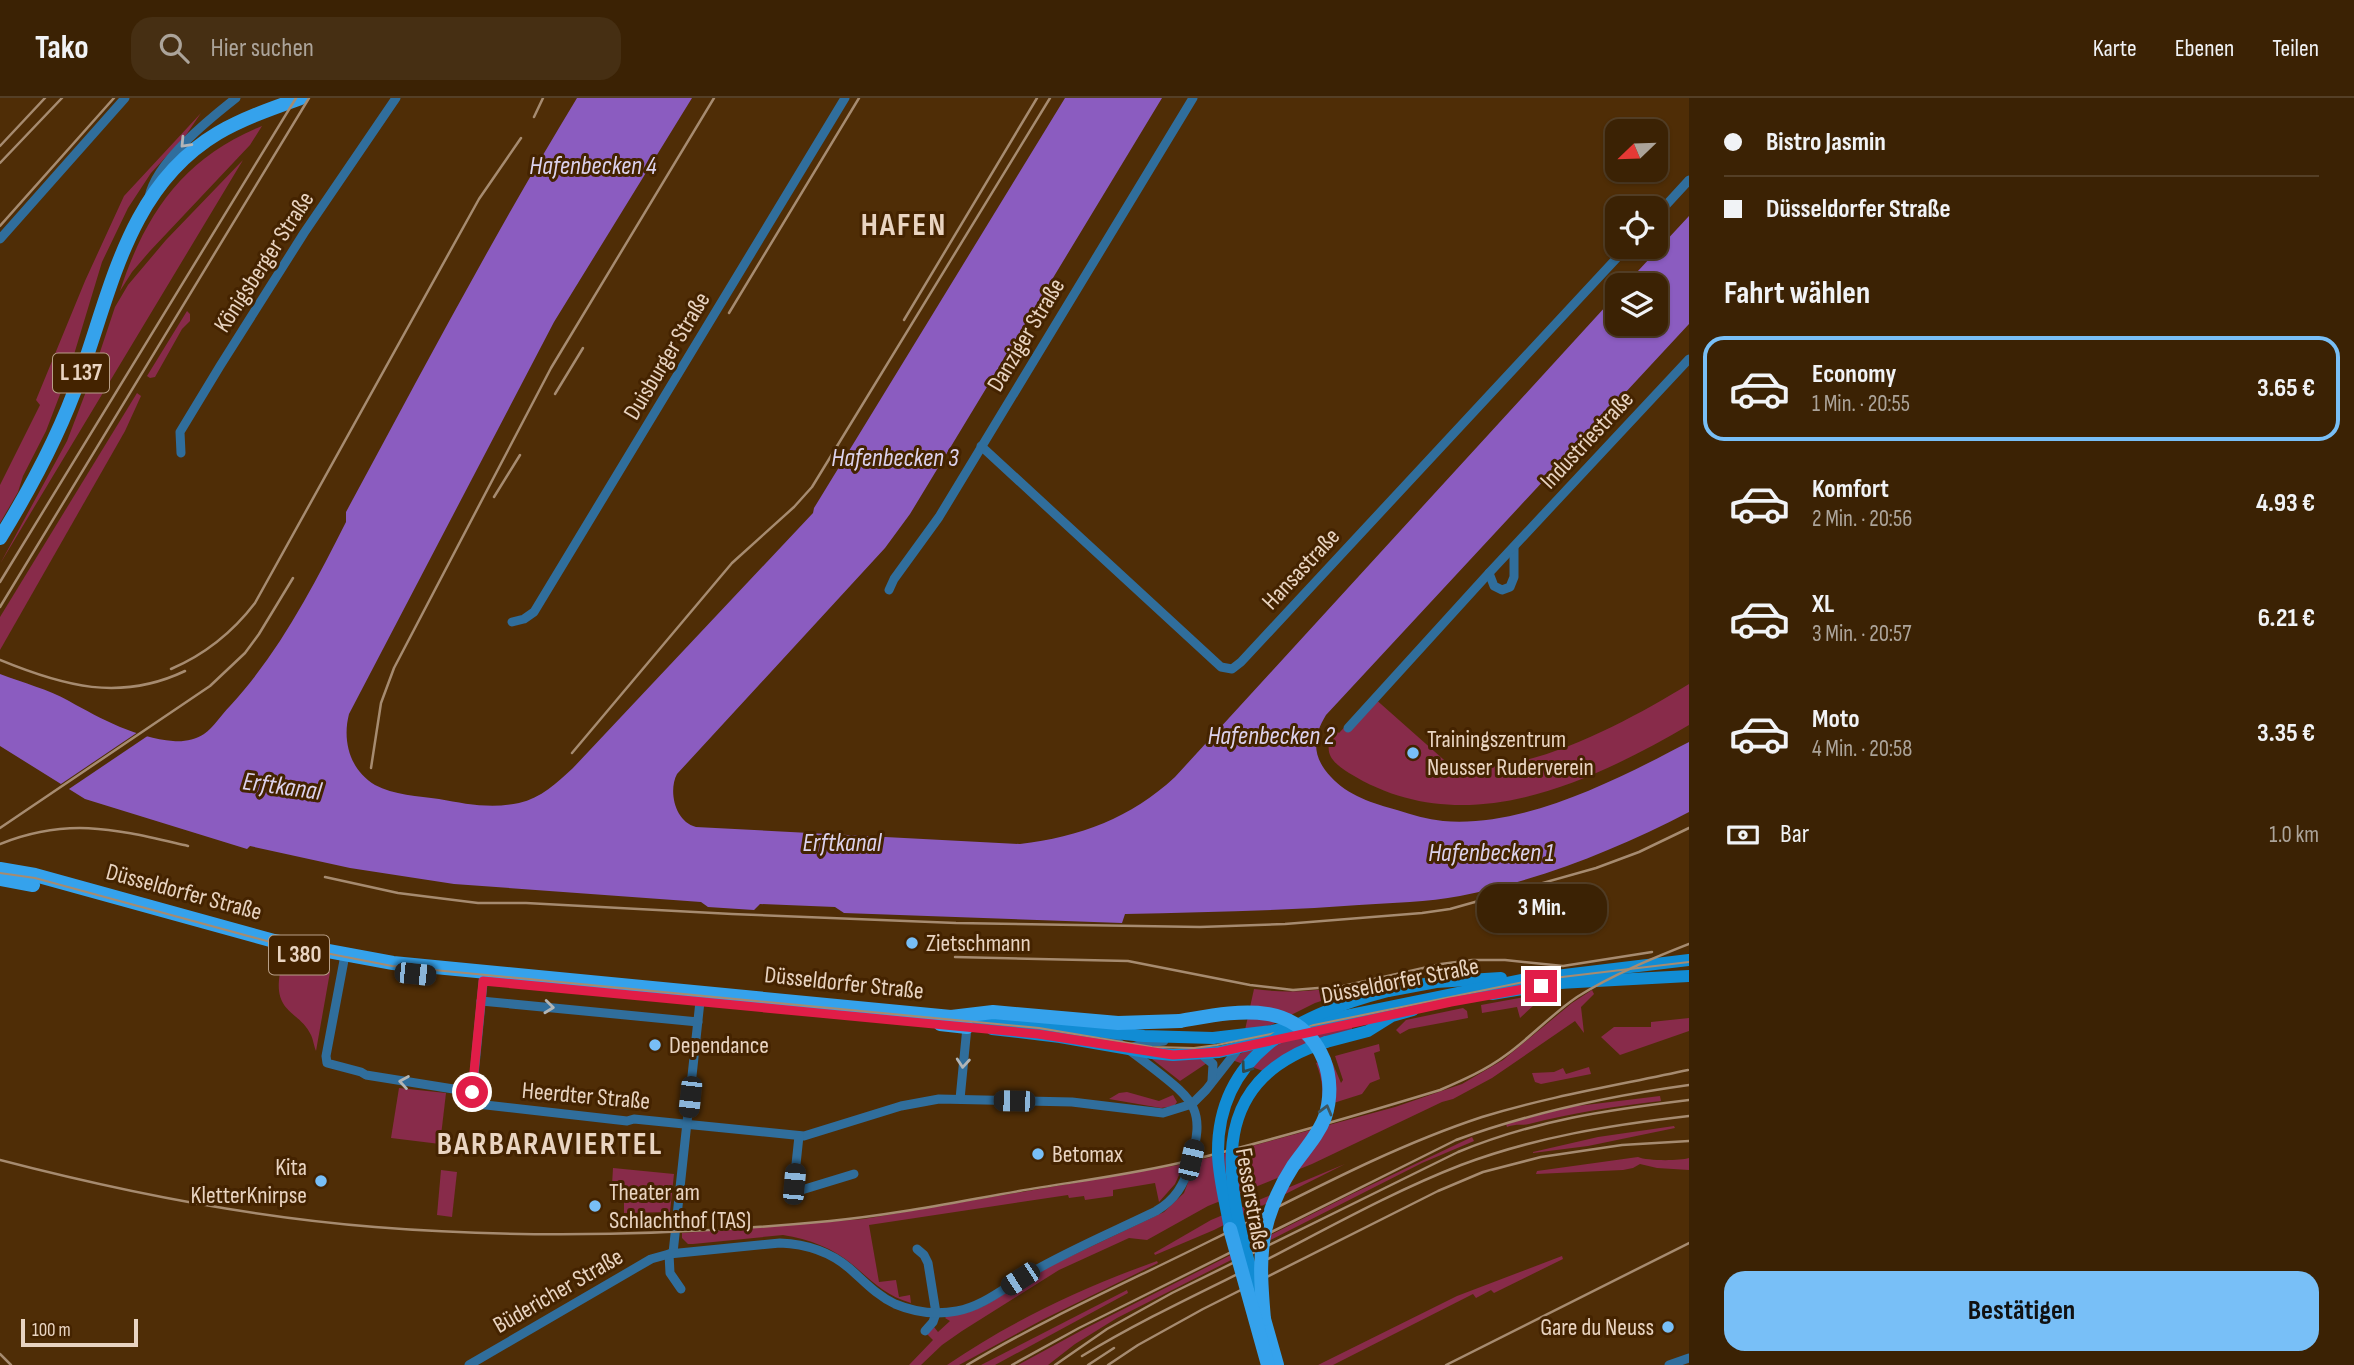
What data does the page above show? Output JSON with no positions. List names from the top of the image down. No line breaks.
{"streets":{"main road":["L 137","Düsseldorfer Straße","L 380","Fesserstraße"],"street":["Königsberger Straße","Danziger Straße","Duisburger Straße","Industriestraße","Hansastraße","Heerdter Straße","Büdericher Straße"]},"crossings":[["Danziger Straße","Hansastraße"],["Düsseldorfer Straße","Heerdter Straße"],["Düsseldorfer Straße","Fesserstraße"]],"districts":["HAFEN","BARBARAVIERTEL"],"water":["Hafenbecken 4","Hafenbecken 3","Hafenbecken 2","Erftkanal","Hafenbecken 1"],"places":["Trainingszentrum Neusser Ruderverein","Zietschmann","Dependance","Betomax","Kita KletterKnirpse","Theater am Schlachthof (TAS)","Gare du Neuss"],"scale_bar":"100 m","north":"bottom left","page":{"header":"Tako","search":"Hier suchen","nav":["Karte","Ebenen","Teilen"],"banner":["Bistro Jasmin","Düsseldorfer Straße"],"heading":"Fahrt wählen","list":[{"name":"Economy","note":"1 Min. · 20:55","value":"3.65 €"},{"name":"Komfort","note":"2 Min. · 20:56","value":"4.93 €"},{"name":"XL","note":"3 Min. · 20:57","value":"6.21 €"},{"name":"Moto","note":"4 Min. · 20:58","value":"3.35 €"}],"pay":["Bar","1.0 km"],"bubble":"3 Min.","buttons":"Bestätigen","scale":"100 m"}}
